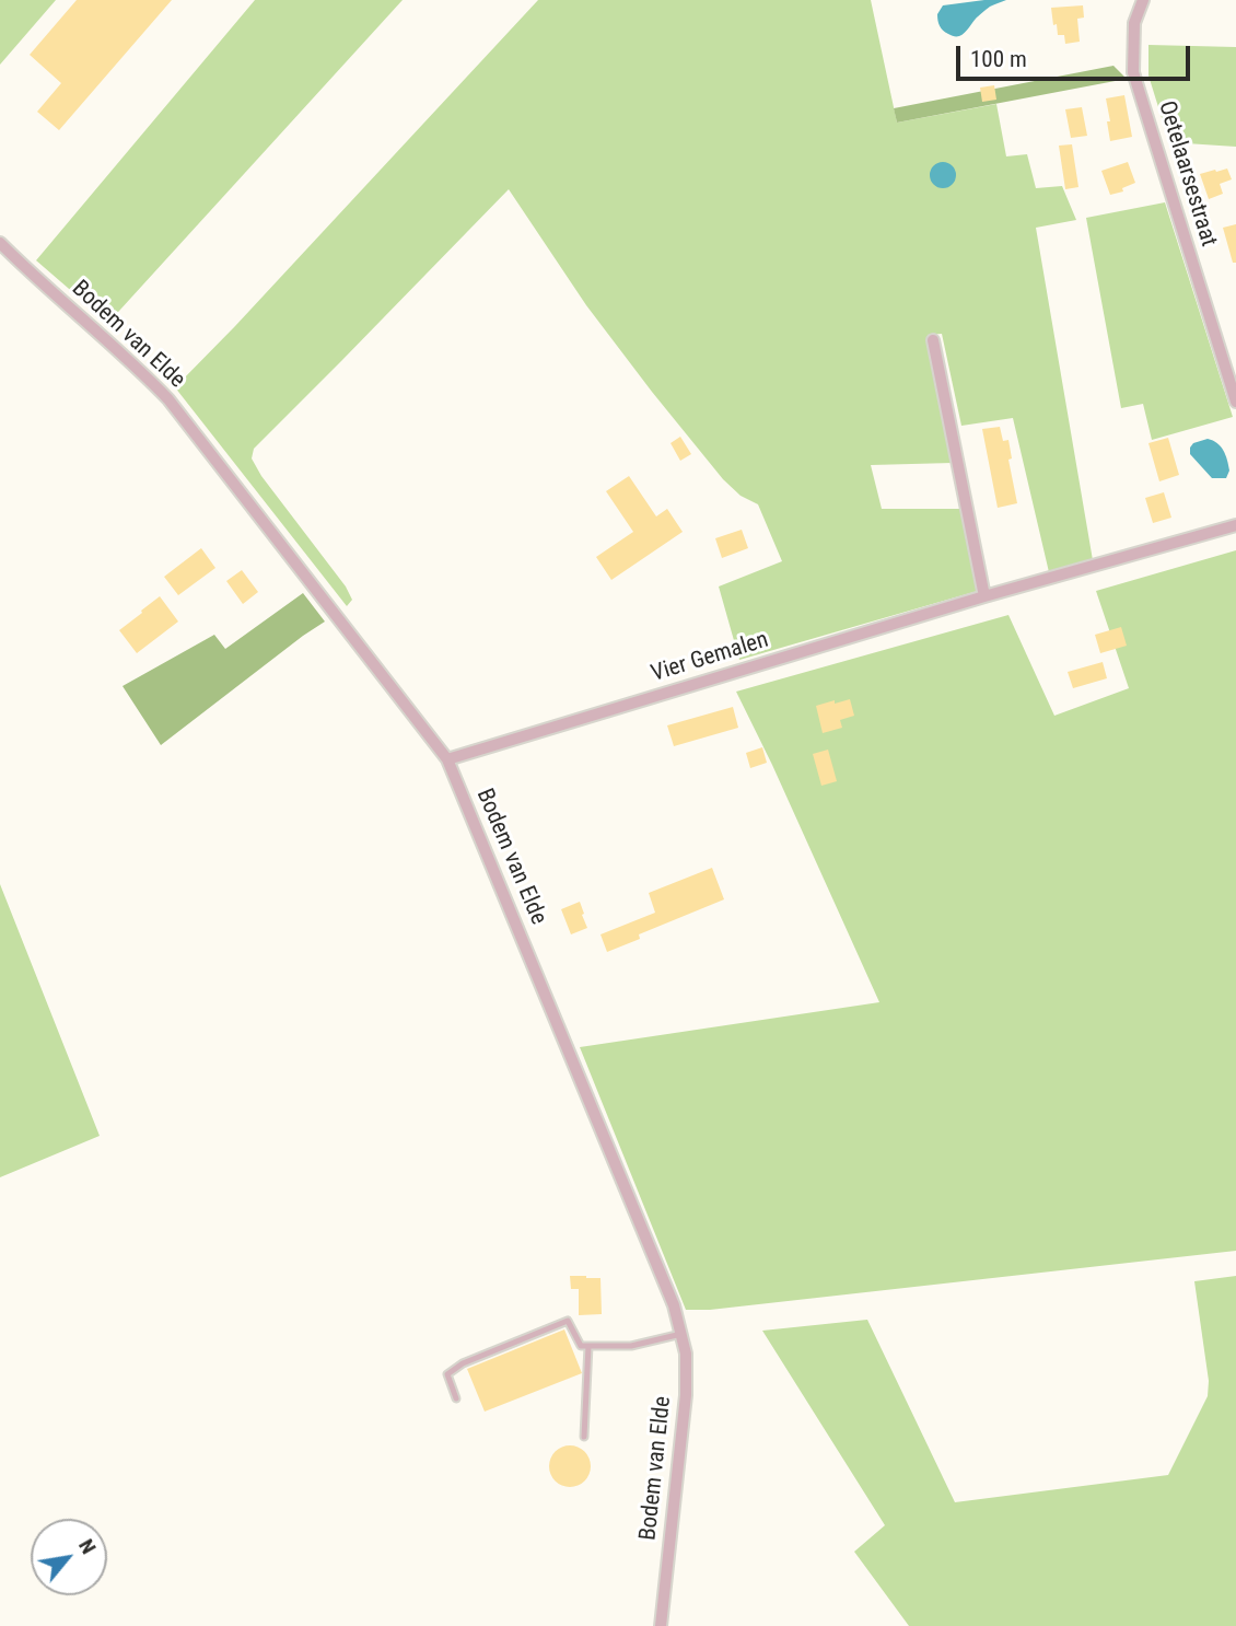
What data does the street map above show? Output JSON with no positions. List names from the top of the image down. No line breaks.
{"streets":{"street":["Oetelaarsestraat","Bodem van Elde","Vier Gemalen"]},"crossings":[["Bodem van Elde","Vier Gemalen"]],"scale_bar":"100 m","north":"top right"}
